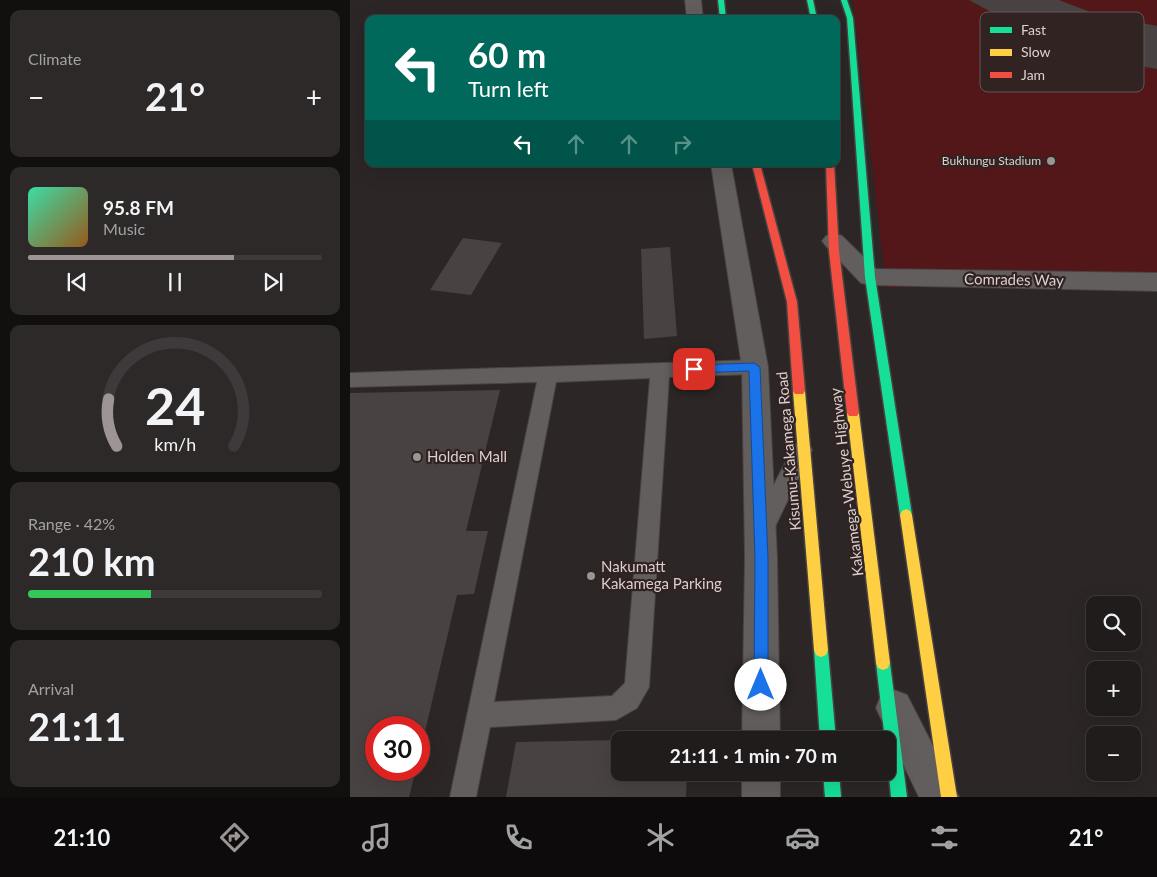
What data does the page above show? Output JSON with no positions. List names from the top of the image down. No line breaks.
{"streets":{"main road":["Kisumu-Kakamega Road","Kakamega-Webuye Highway"],"street":["Comrades Way"]},"places":["Bukhungu Stadium","Holden Mall","Nakumatt Kakamega Parking"],"legend":["Fast","Slow","Jam"],"page":{"tile":["Climate",["Range · 42%","210 km"],["Arrival","21:11"]],"turn":["60 m","Turn left"],"heat":["−","21°","+"],"song":["95.8 FM","Music"],"map_buttons":["+","−"],"limit":"30","trip":"21:11 · 1 min · 70 m","tabs":["21:10","21°"],"gauge":["24","km/h"]}}
